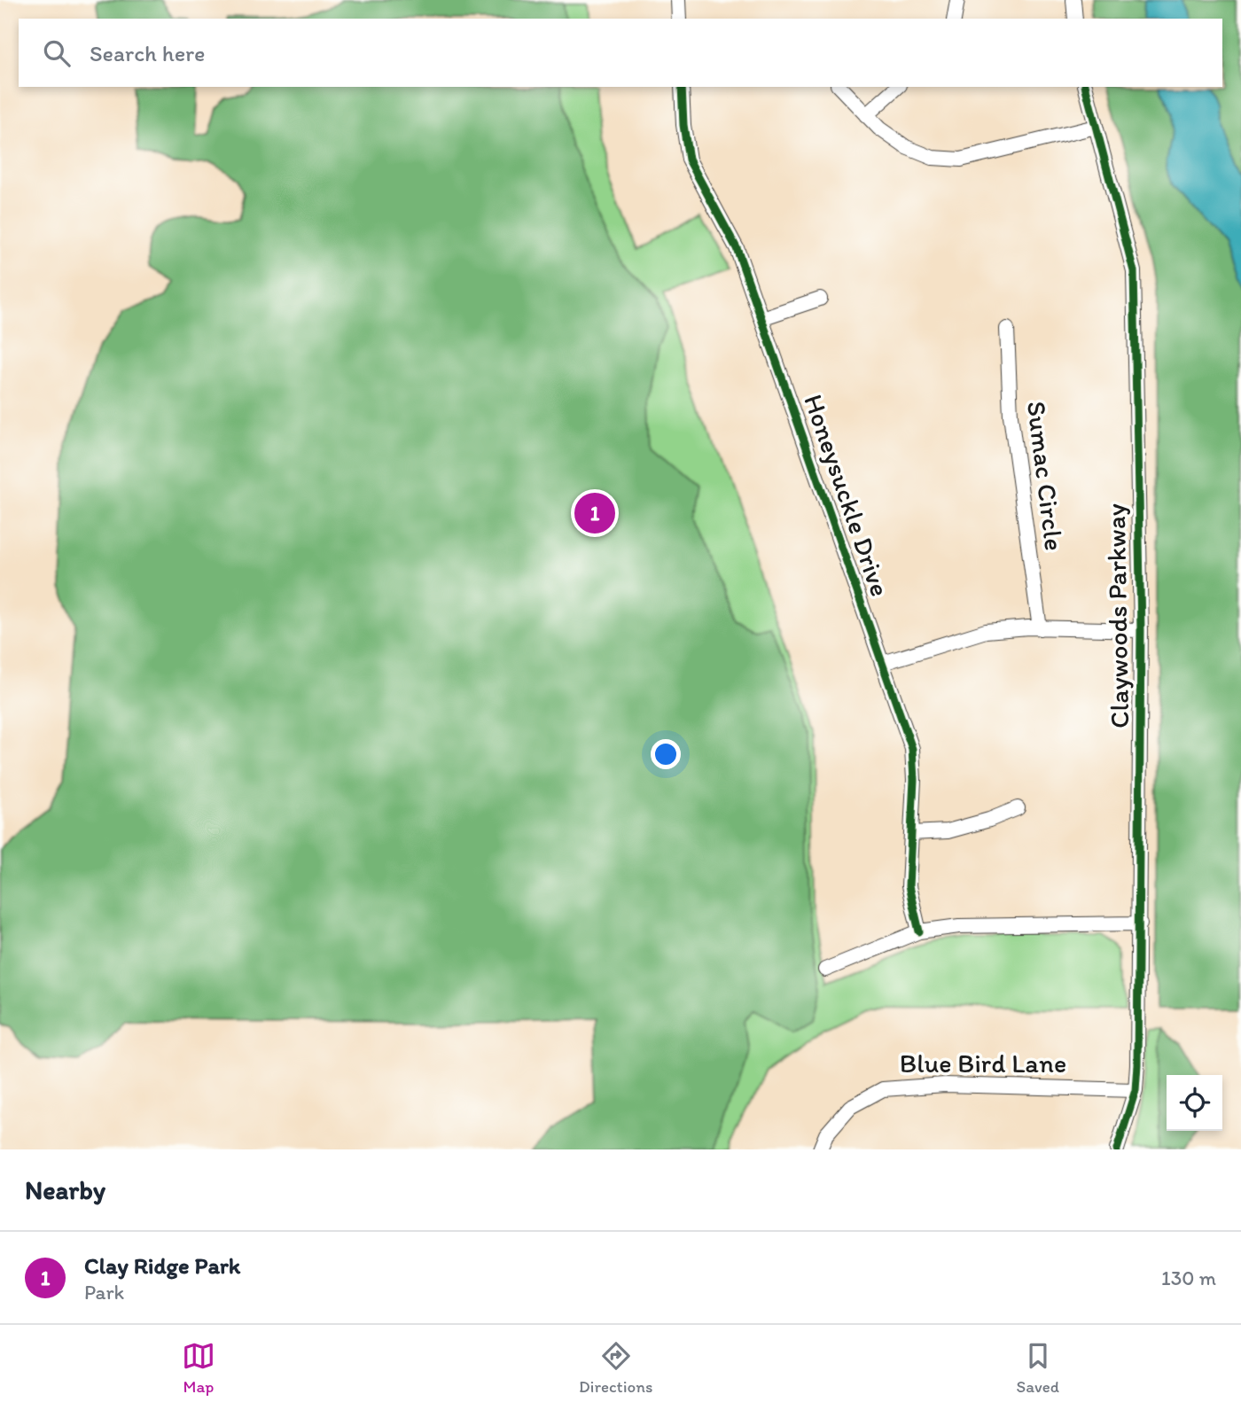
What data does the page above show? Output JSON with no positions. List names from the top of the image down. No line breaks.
{"streets":{"street":["Sumac Circle","Honeysuckle Drive","Claywoods Parkway","Blue Bird Lane"]},"crossings":[["Claywoods Parkway","Blue Bird Lane"]],"page":{"search":"Search here","pins":"1","heading":"Nearby","list":[{"mark":"1","name":"Clay Ridge Park","note":"Park","value":"130 m"}],"nav":["Map","Directions","Saved"]}}
